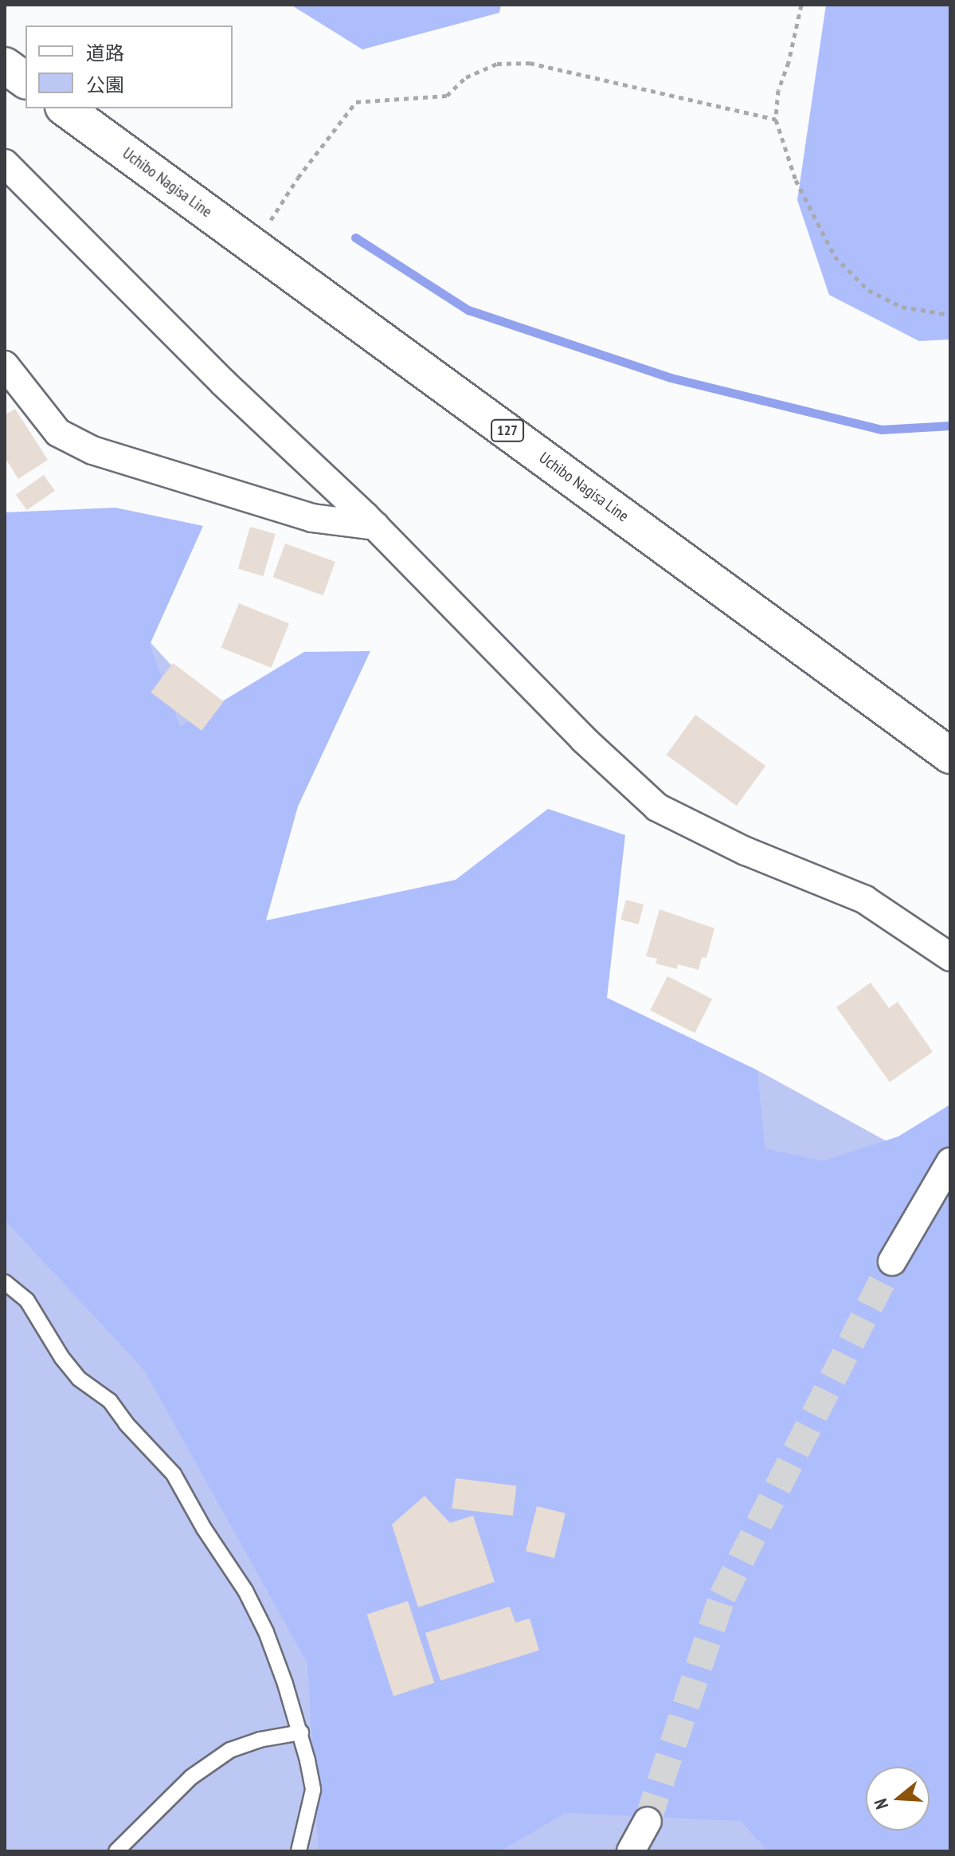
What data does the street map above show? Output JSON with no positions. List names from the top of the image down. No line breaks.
{"streets":{"highway":["Uchibo Nagisa Line","127"]},"legend":["道路","公園"],"north":"left"}
